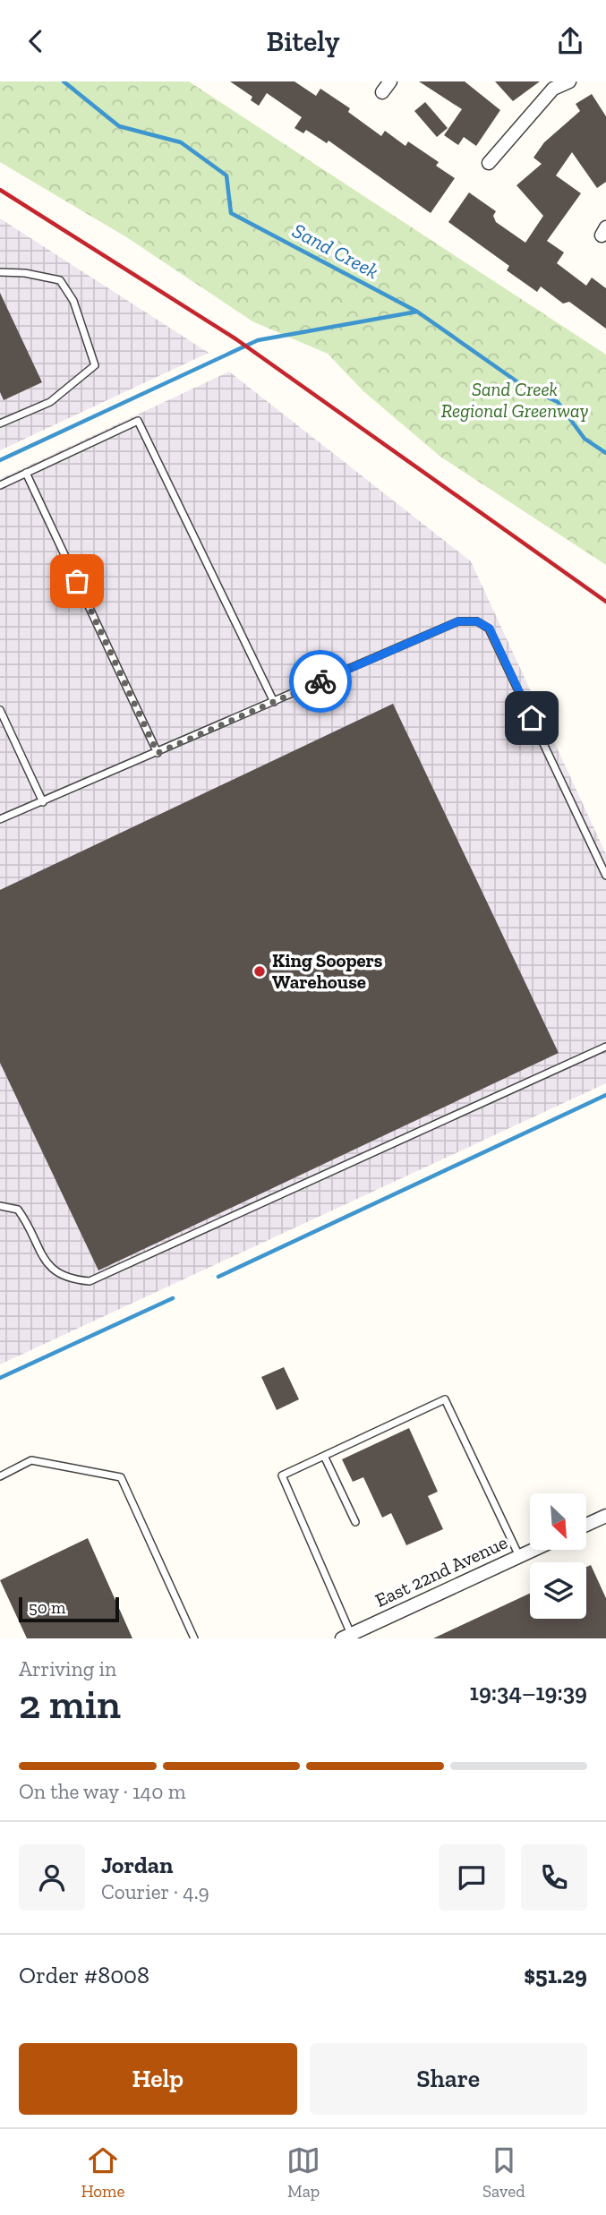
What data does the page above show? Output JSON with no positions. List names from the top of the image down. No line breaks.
{"streets":{"street":["East 22nd Avenue"]},"water":["Sand Creek"],"parks":["Sand Creek Regional Greenway"],"places":["King Soopers Warehouse"],"scale_bar":"50 m","north":"bottom right","page":{"header":"Bitely","scale":"50 m","heading":["2 min","Arriving in","19:34–19:39"],"panel":["Jordan","Courier · 4.9","Order #8008","$51.29"],"bar":"On the way · 140 m","buttons":["Help","Share"],"tabs":["Home","Map","Saved"]}}
